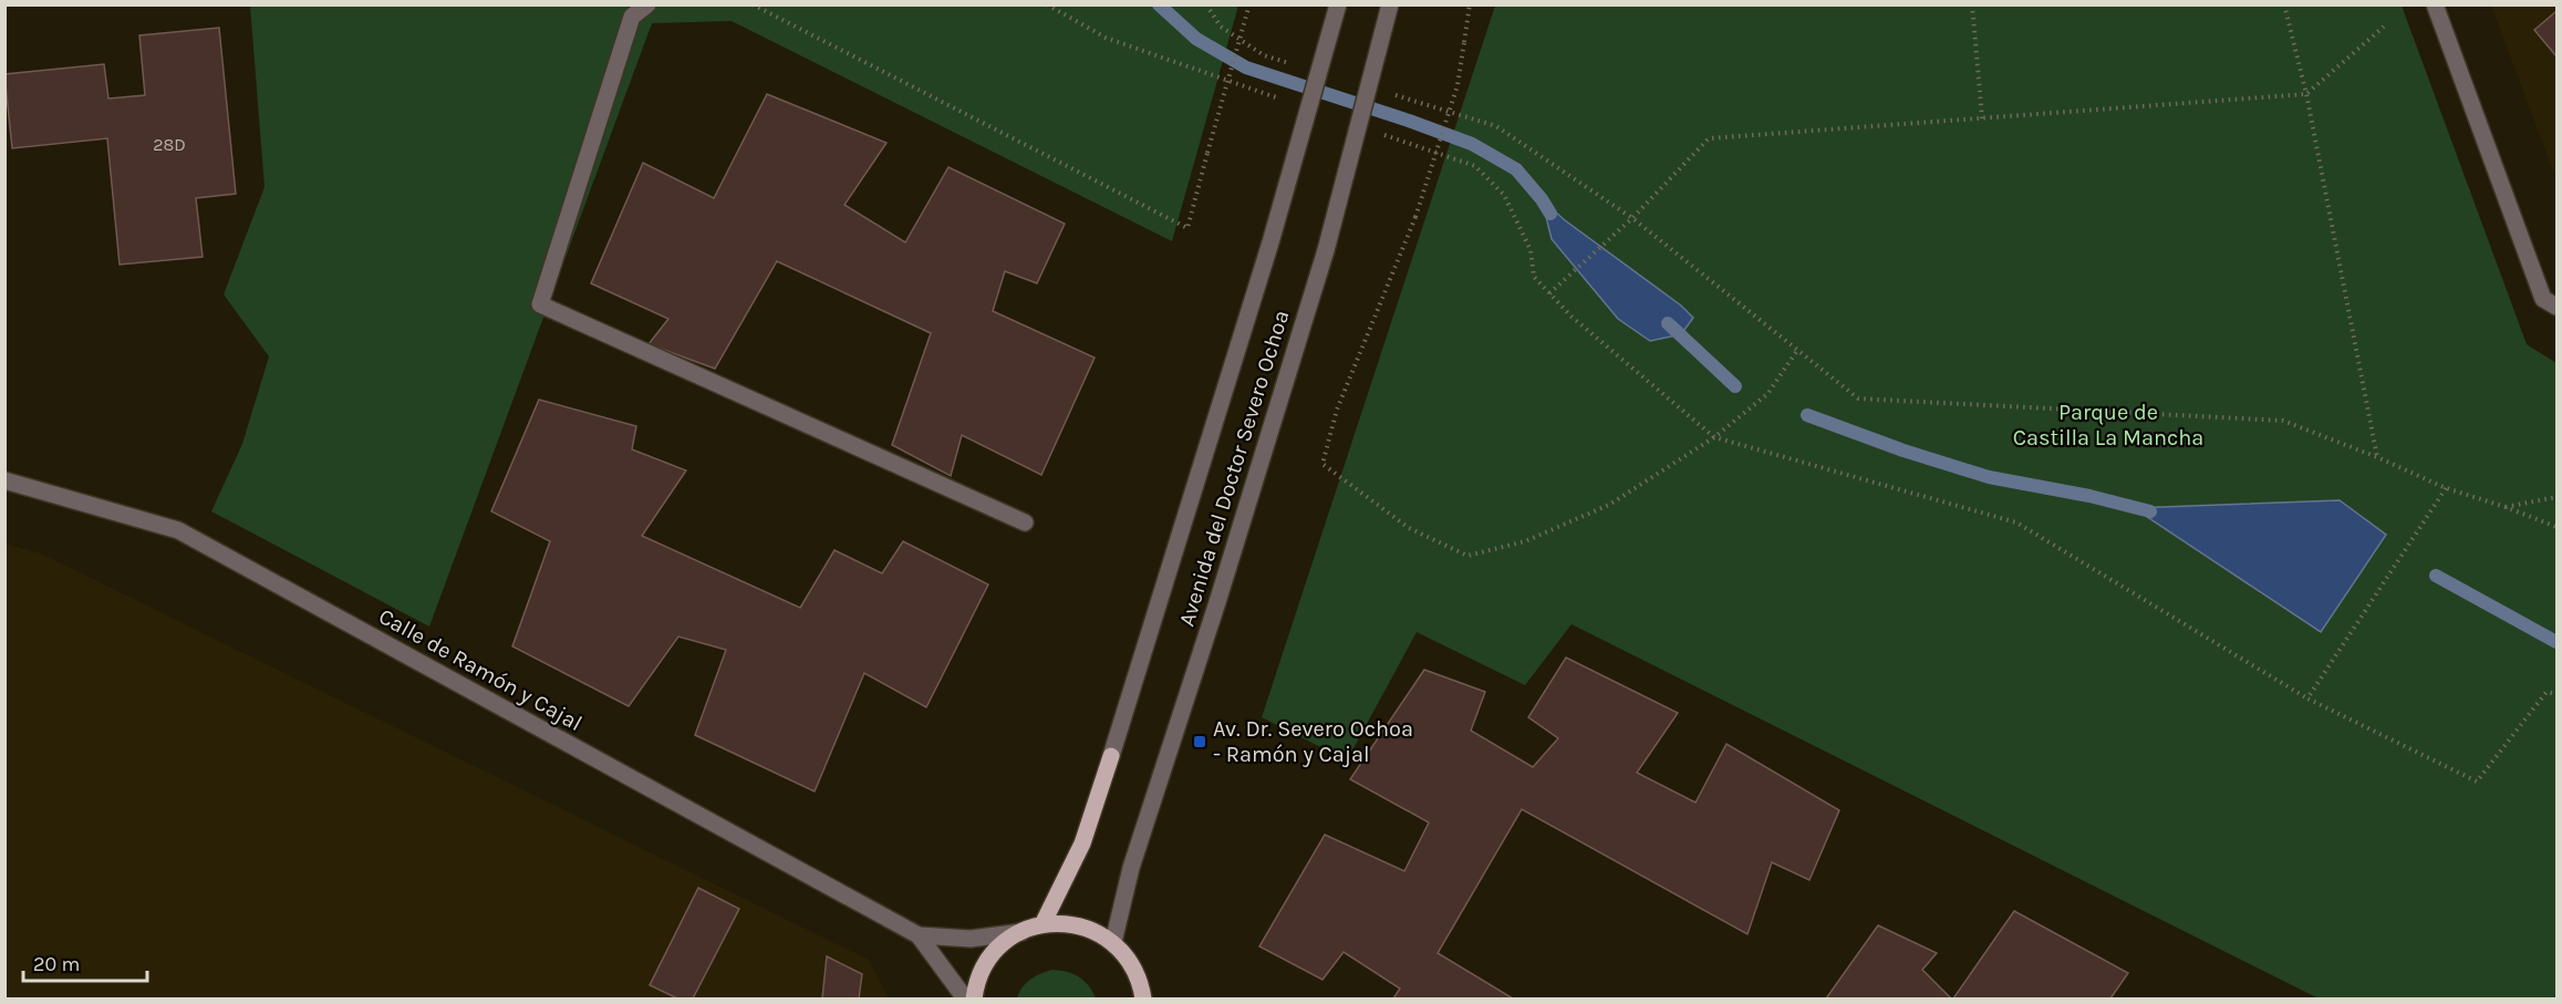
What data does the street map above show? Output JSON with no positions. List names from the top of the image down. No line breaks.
{"streets":{"main road":["Avenida del Doctor Severo Ochoa"],"street":["Calle de Ramón y Cajal"]},"parks":["Parque de Castilla La Mancha"],"places":{"transit":["Av. Dr. Severo Ochoa - Ramón y Cajal"]},"house_numbers":["28D"],"scale_bar":"20 m"}
